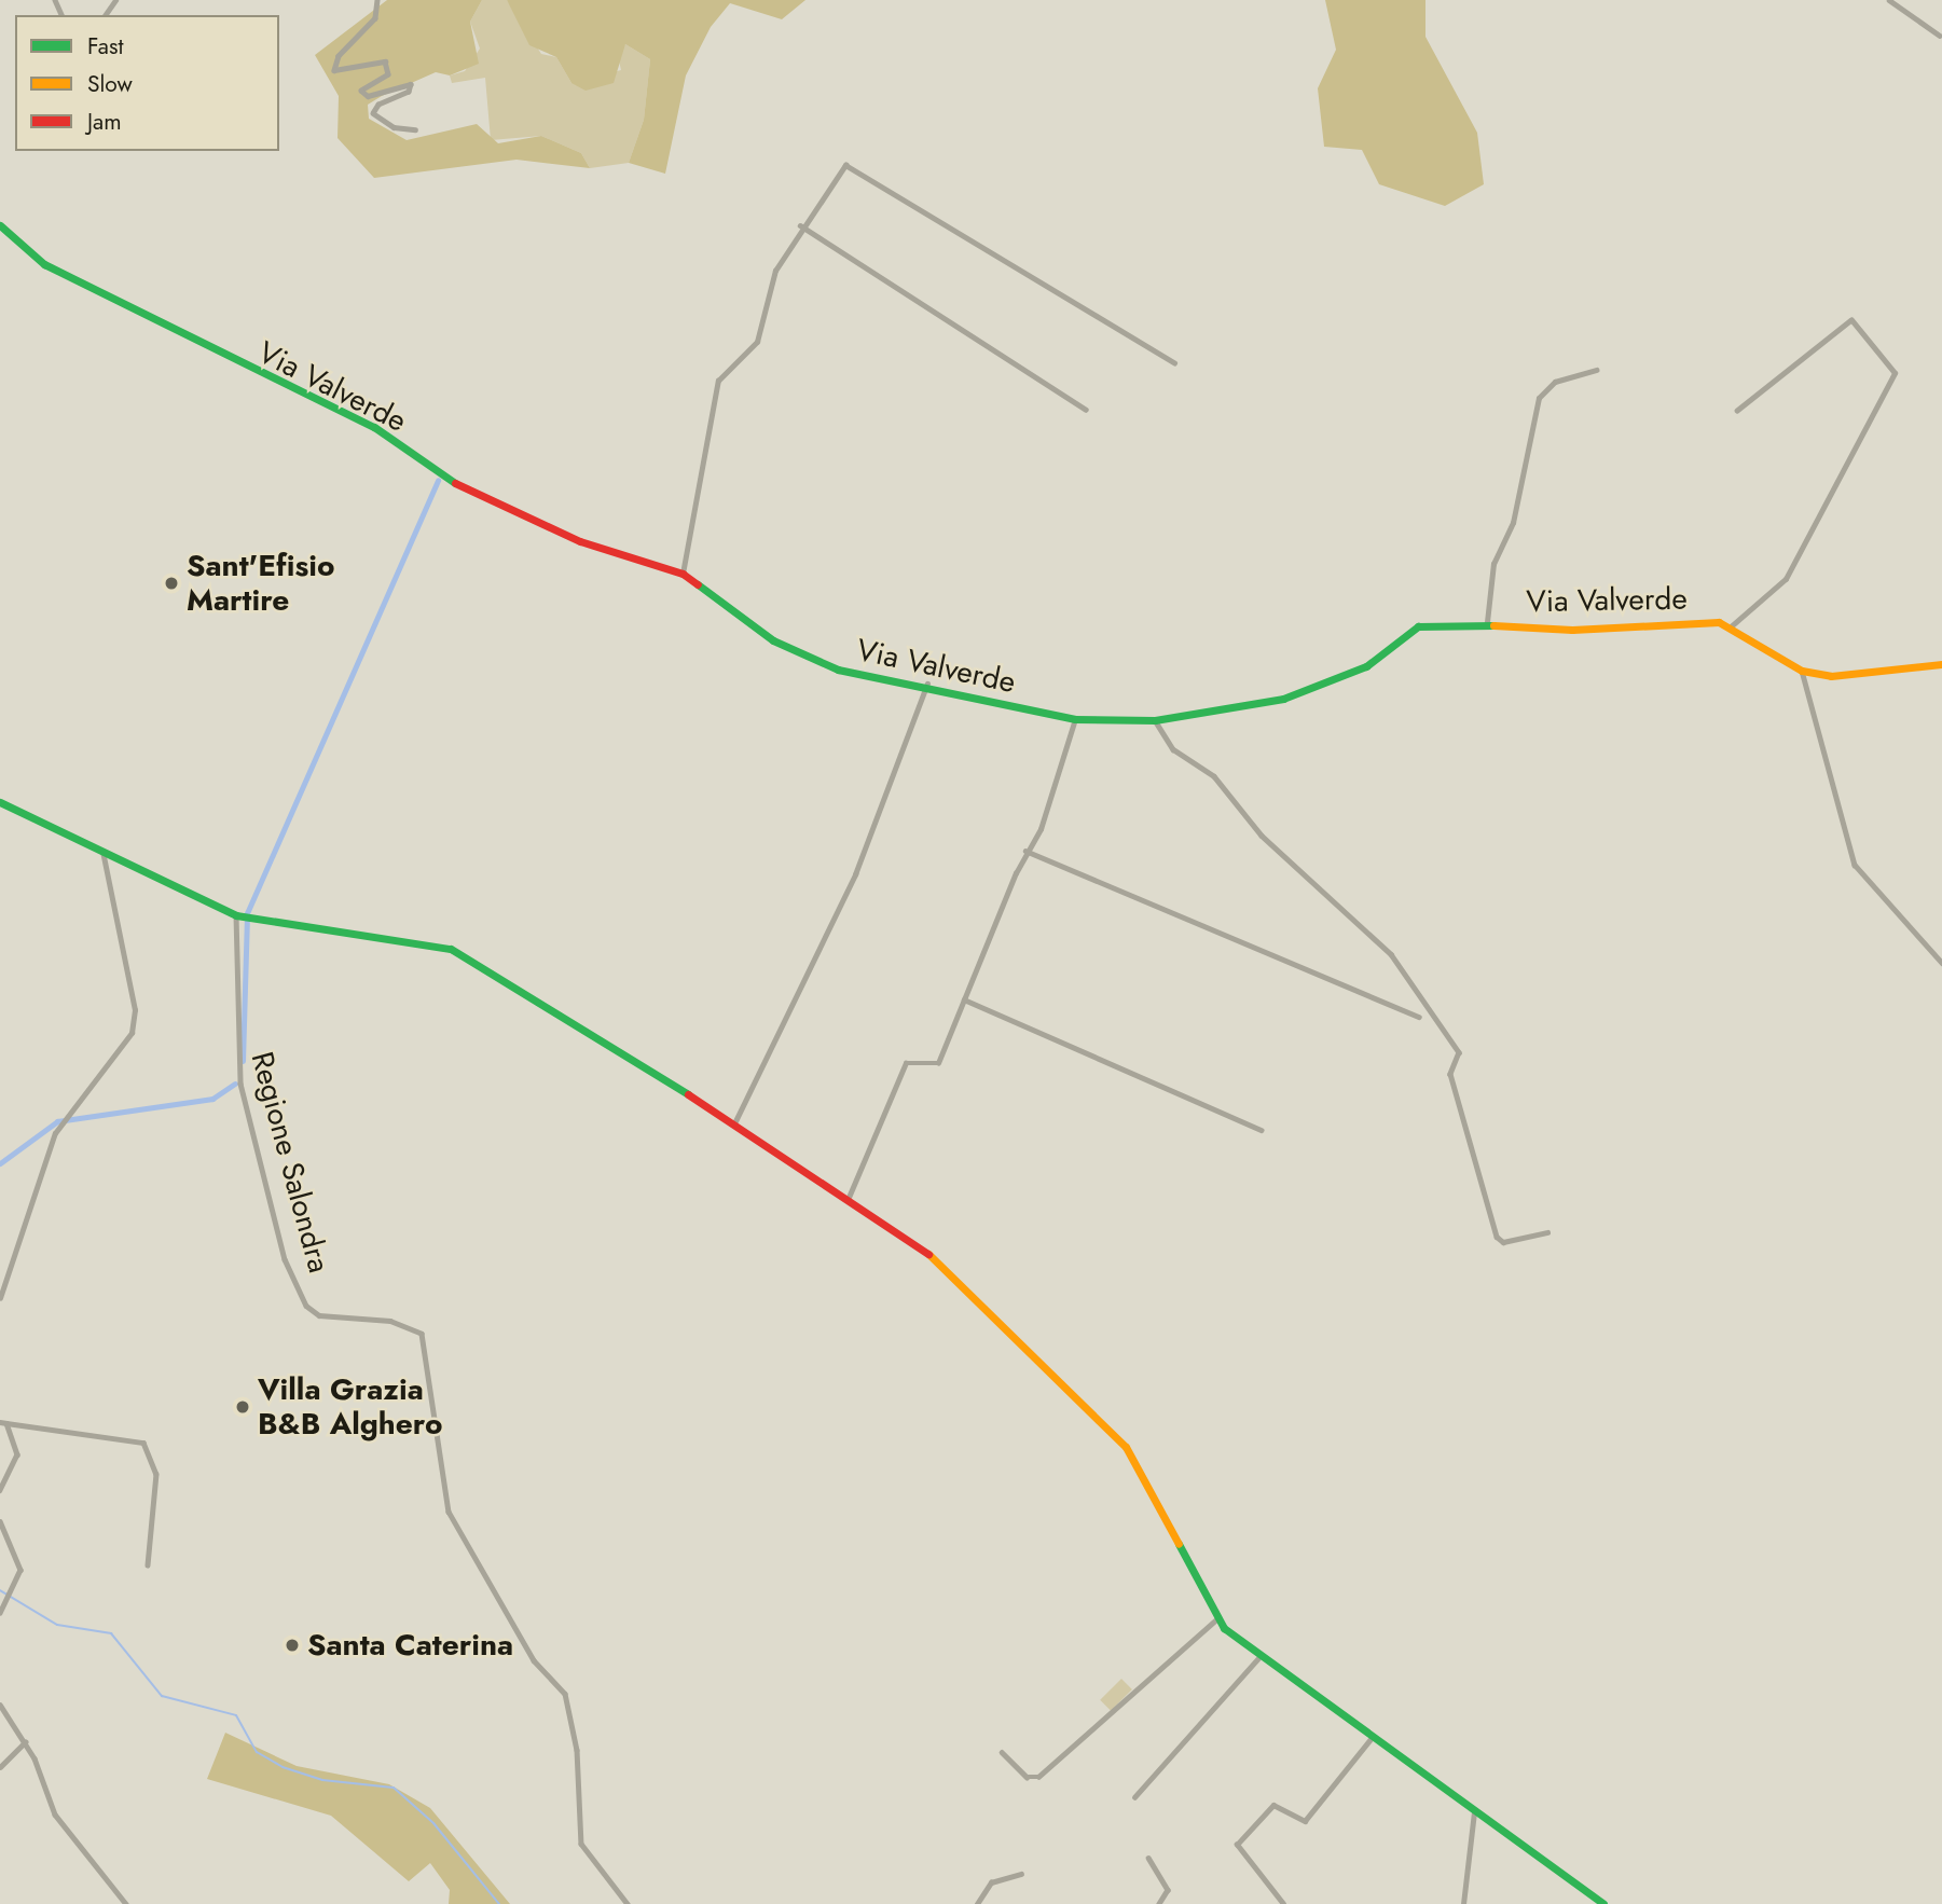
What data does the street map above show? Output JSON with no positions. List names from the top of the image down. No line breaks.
{"streets":{"street":["Via Valverde","Regione Salondra"]},"places":["Sant'Efisio Martire","Villa Grazia B&B Alghero","Santa Caterina"],"legend":["Fast","Slow","Jam"]}
